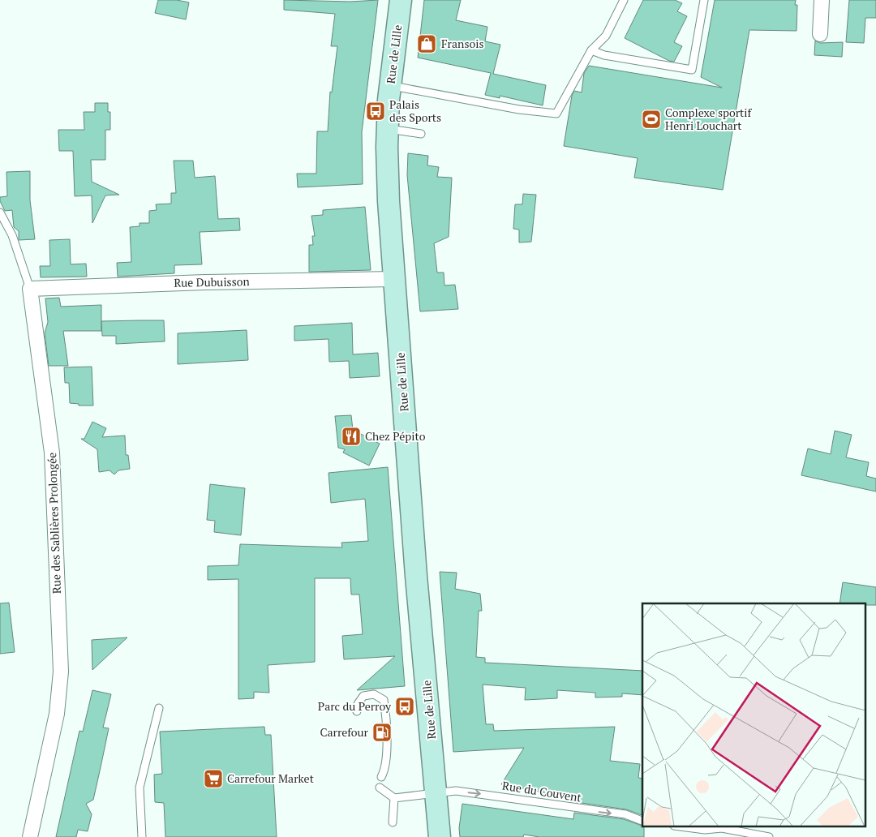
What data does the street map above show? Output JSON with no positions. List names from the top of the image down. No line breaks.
{"streets":{"main road":["Rue de Lille"],"street":["Rue Dubuisson","Rue des Sablières Prolongée"],"lane":["Rue du Couvent"]},"crossings":[["Rue de Lille","Rue Dubuisson"],["Rue de Lille","Rue du Couvent"],["Rue Dubuisson","Rue des Sablières Prolongée"]],"one_way":["Rue du Couvent"],"places":{"shop":["Fransois"],"bus stop":["Palais des Sports","Parc du Perroy"],"sports":["Complexe sportif Henri Louchart"],"restaurant":["Chez Pépito"],"fuel station":["Carrefour"],"supermarket":["Carrefour Market"]}}
